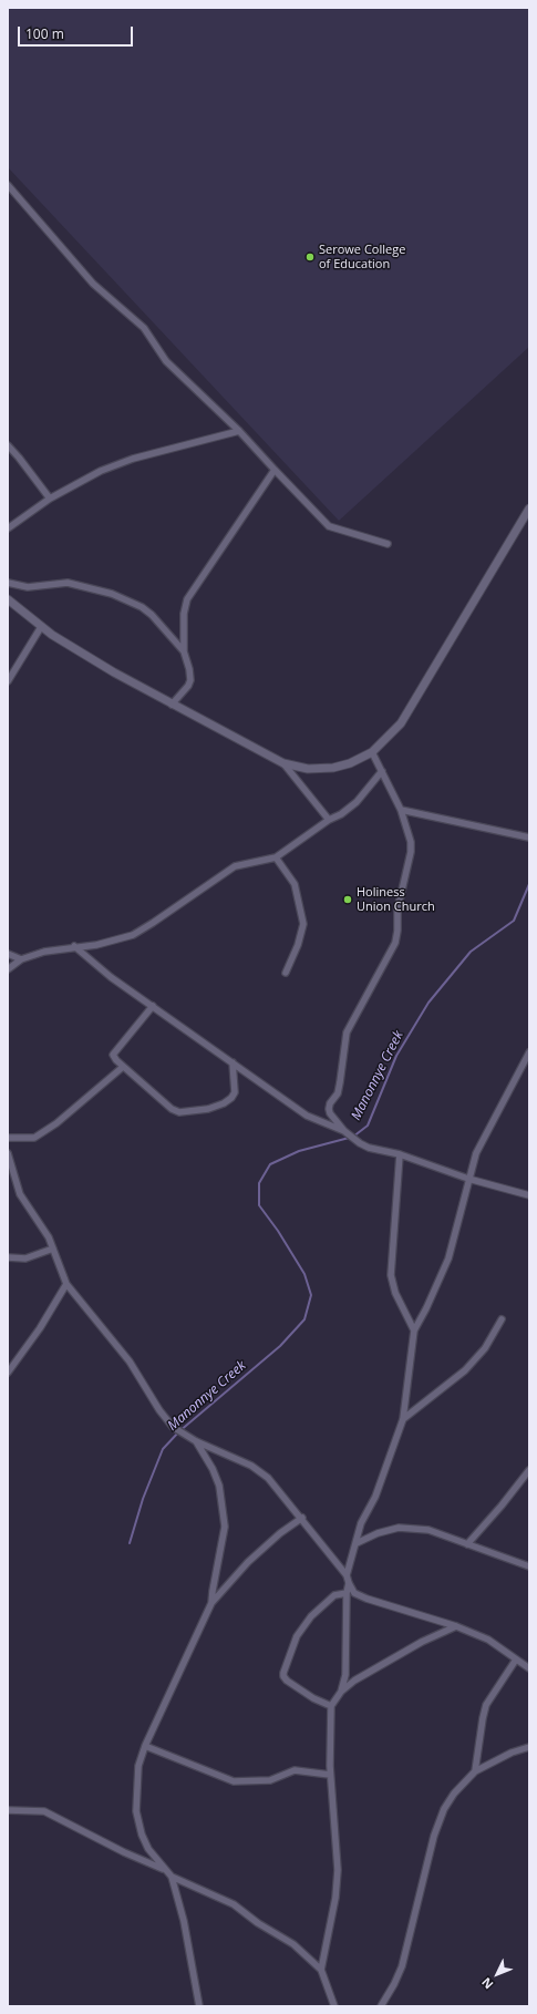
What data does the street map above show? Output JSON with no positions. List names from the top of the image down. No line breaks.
{"water":["Manonnye Creek"],"places":["Serowe College of Education","Holiness Union Church"],"scale_bar":"100 m","north":"bottom left"}
